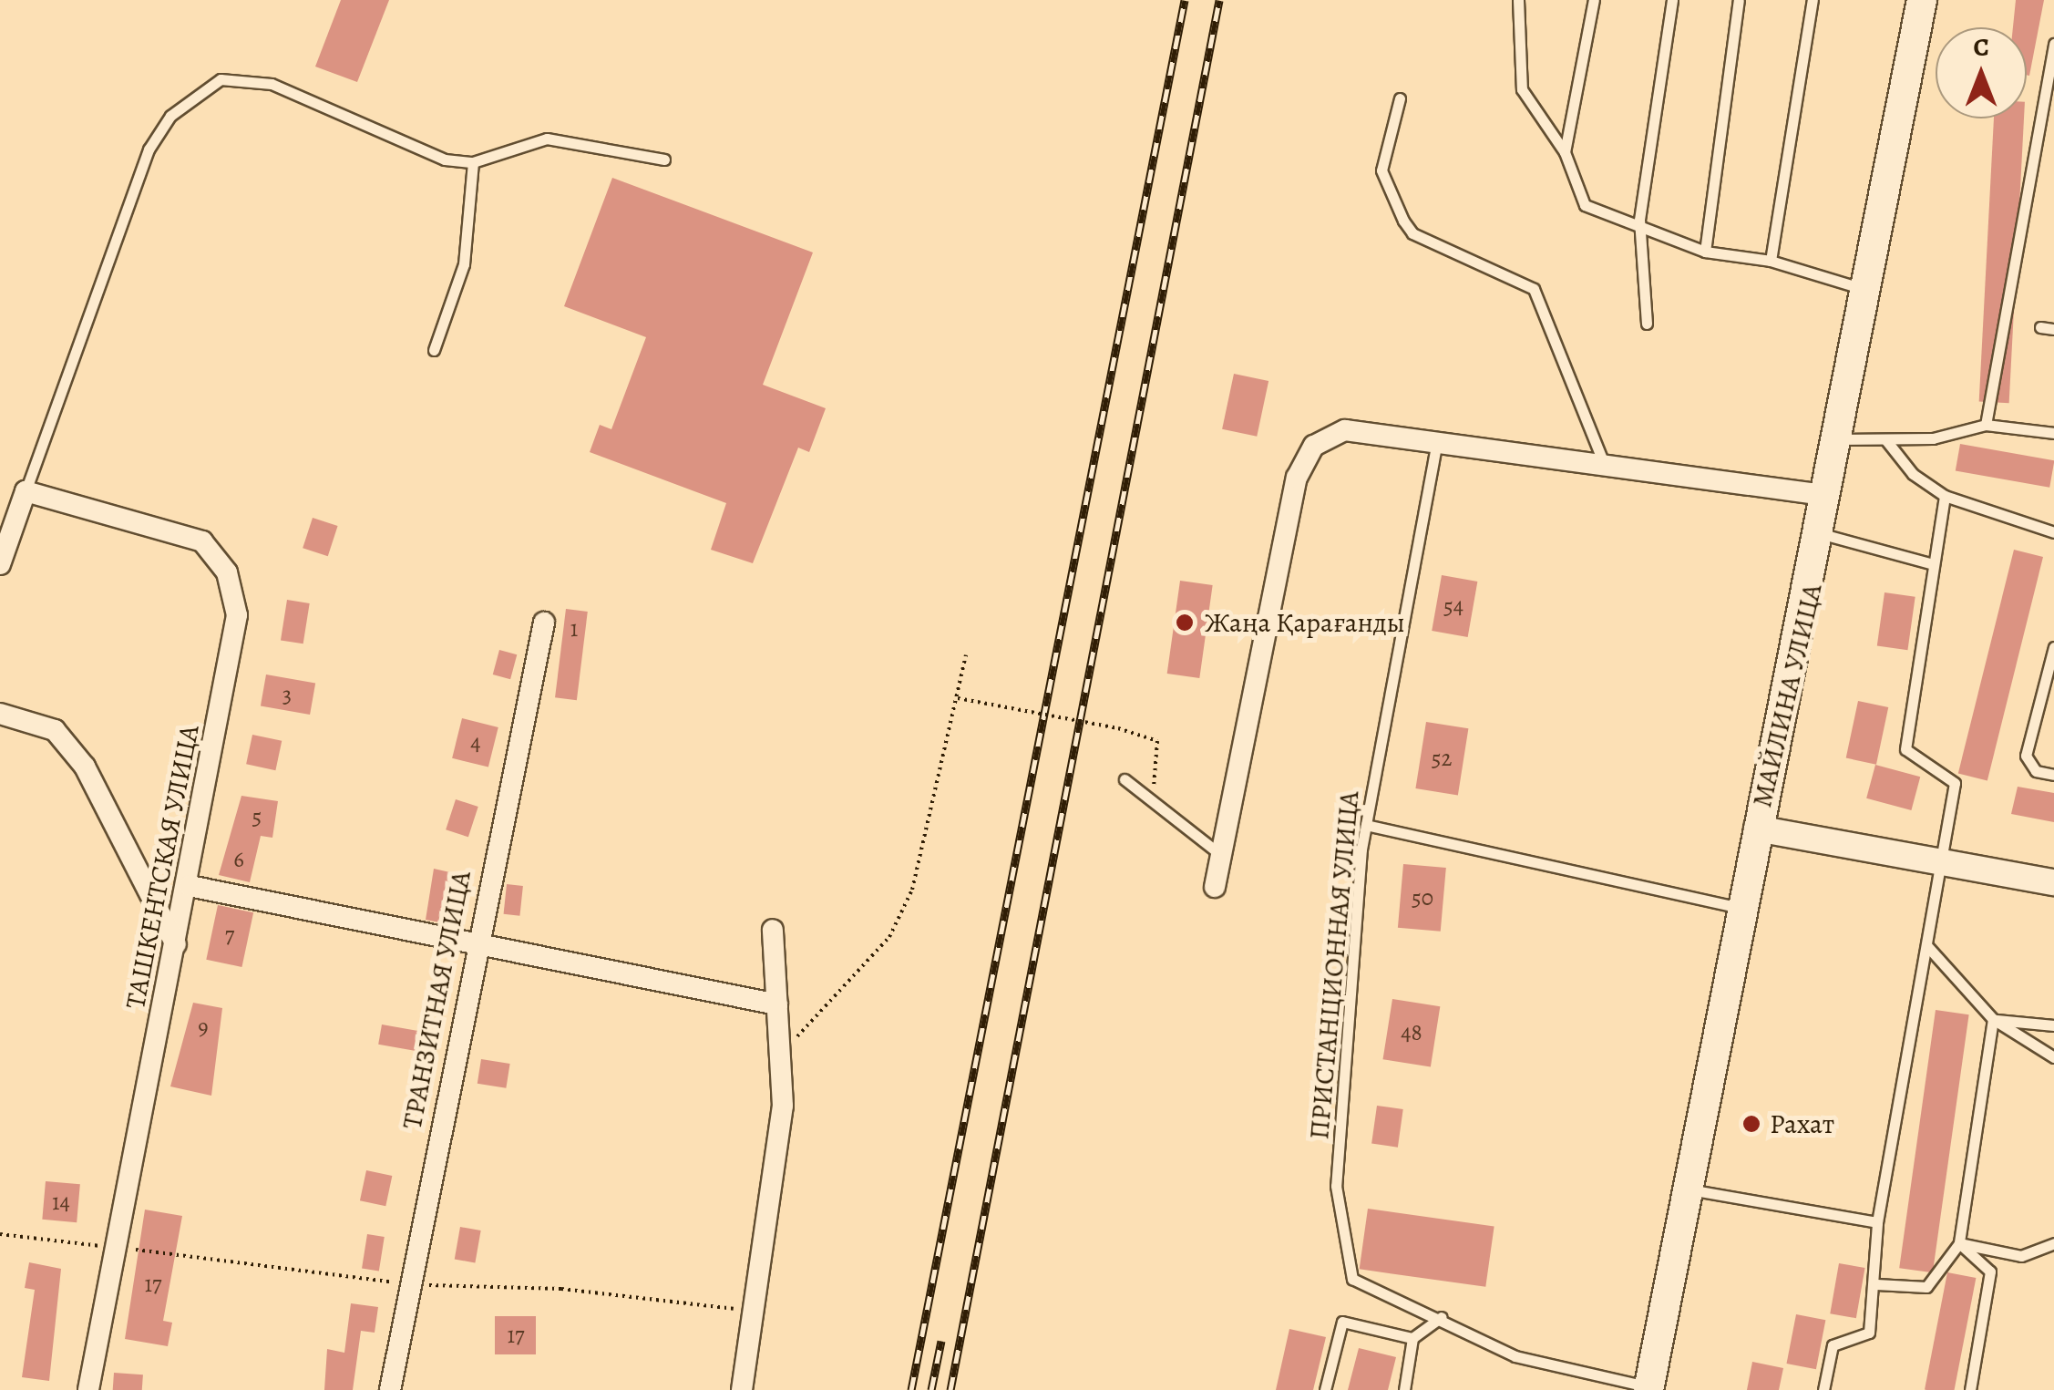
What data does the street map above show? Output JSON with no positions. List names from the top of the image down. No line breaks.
{"streets":{"main road":["МАЙЛИНА УЛИЦА"],"street":["ТАШКЕНТСКАЯ УЛИЦА","ТРАНЗИТНАЯ УЛИЦА"],"lane":["ПРИСТАНЦИОННАЯ УЛИЦА"]},"places":["Жаңа Қарағанды","Рахат"],"house_numbers":["54","1","3","4","52","5","6","50","7","9","48","14","17","17"],"north":"top"}
